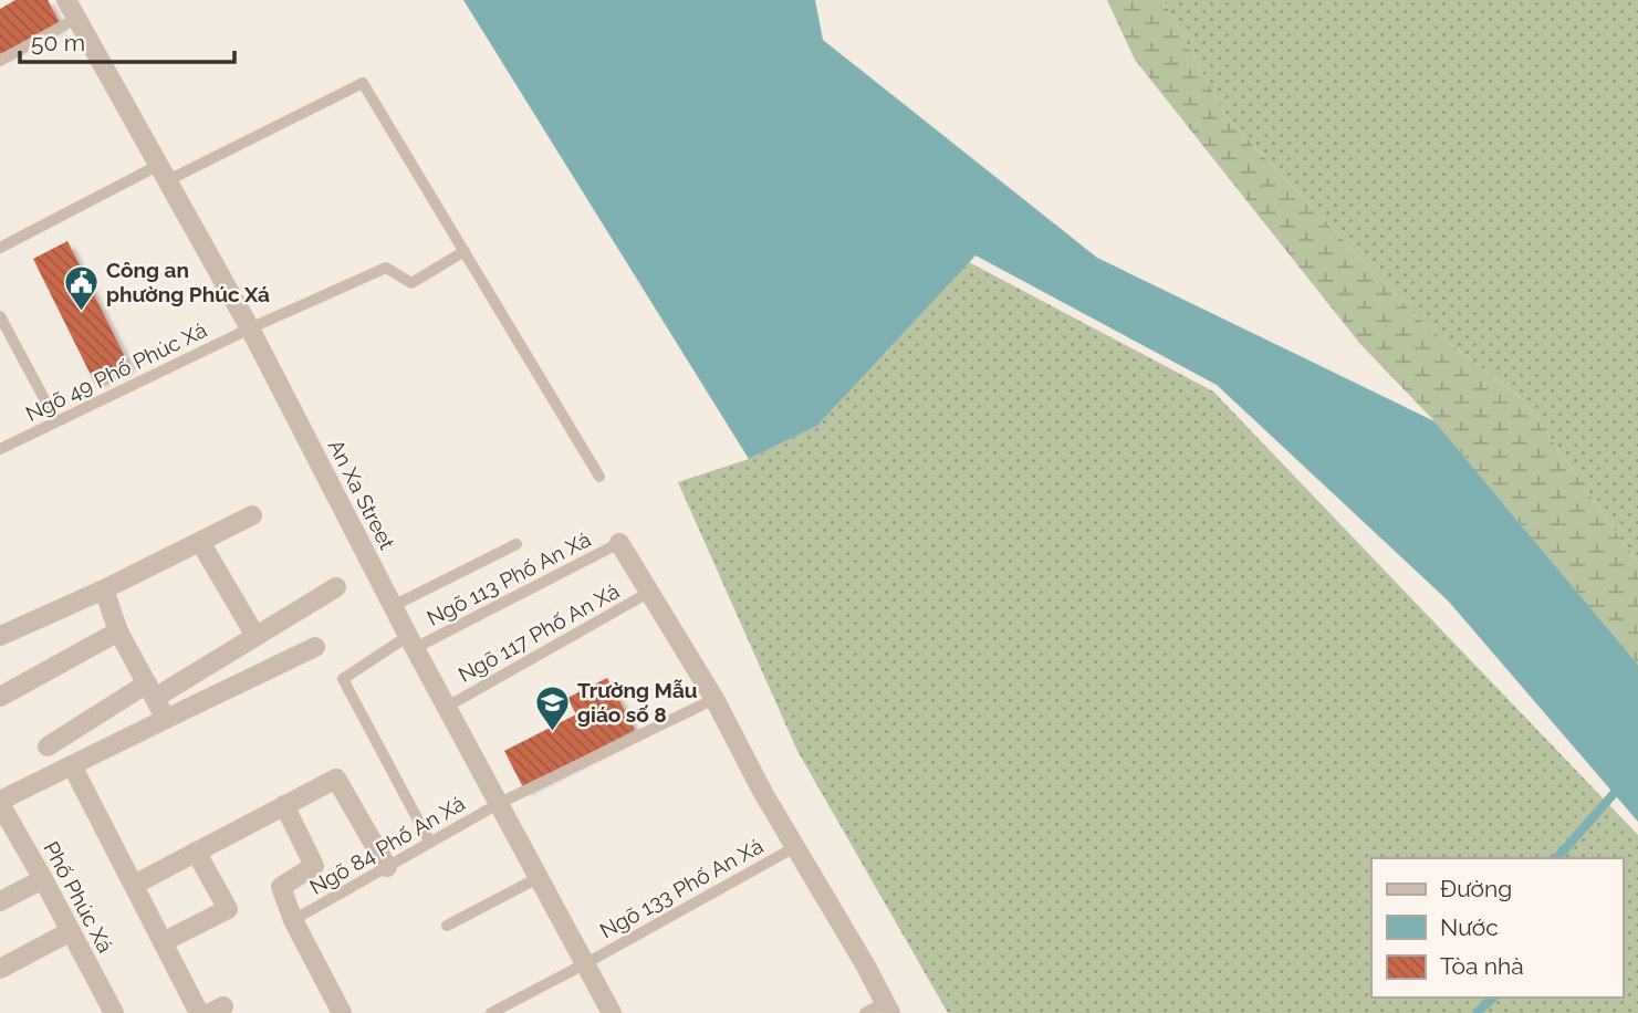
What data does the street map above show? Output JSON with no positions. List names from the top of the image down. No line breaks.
{"streets":{"street":["An Xa Street","Phố Phúc Xá"],"lane":["Ngõ 49 Phố Phúc Xá","Ngõ 113 Phố An Xá","Ngõ 117 Phố An Xá","Ngõ 84 Phố An Xá","Ngõ 133 Phố An Xá"]},"crossings":[["Ngõ 49 Phố Phúc Xá","An Xa Street"],["An Xa Street","Ngõ 113 Phố An Xá"],["An Xa Street","Ngõ 117 Phố An Xá"],["An Xa Street","Ngõ 84 Phố An Xá"],["An Xa Street","Ngõ 133 Phố An Xá"],["Ngõ 113 Phố An Xá","Ngõ 84 Phố An Xá"]],"places":{"public building":["Công an phường Phúc Xá"],"school or university":["Trường Mẫu giáo số 8"]},"legend":["Đường","Nước","Tòa nhà"],"scale_bar":"50 m"}
